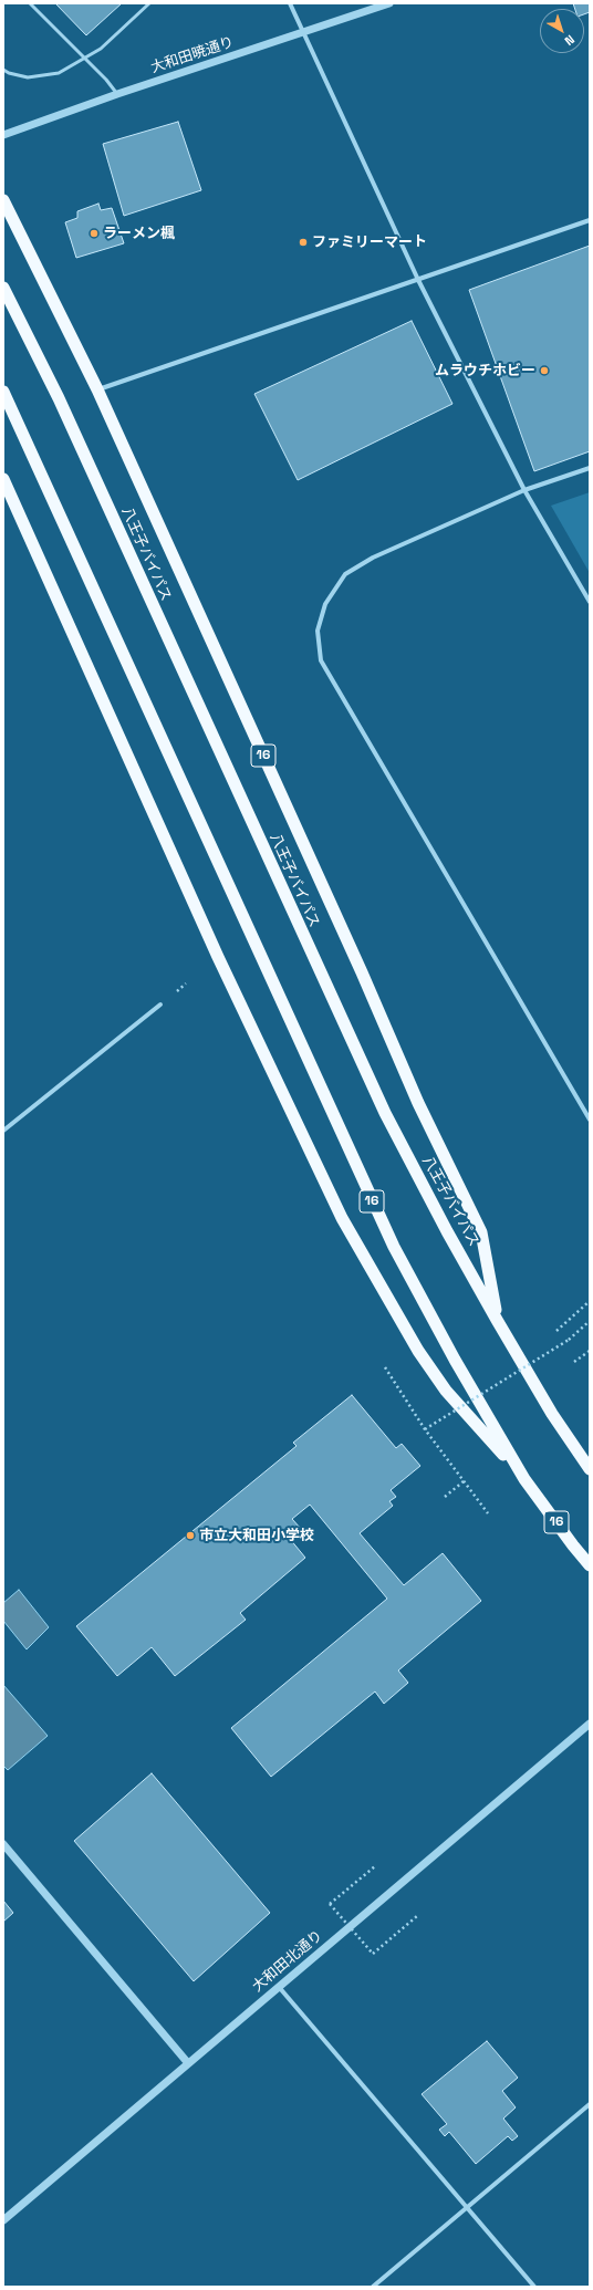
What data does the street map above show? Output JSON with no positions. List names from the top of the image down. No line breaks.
{"streets":{"highway":["八王子バイパス","16"],"street":["大和田暁通り","大和田北通り"]},"crossings":[["八王子バイパス","16"]],"places":["ラーメン楓","ファミリーマート","ムラウチホビー","市立大和田小学校"],"north":"bottom right"}
